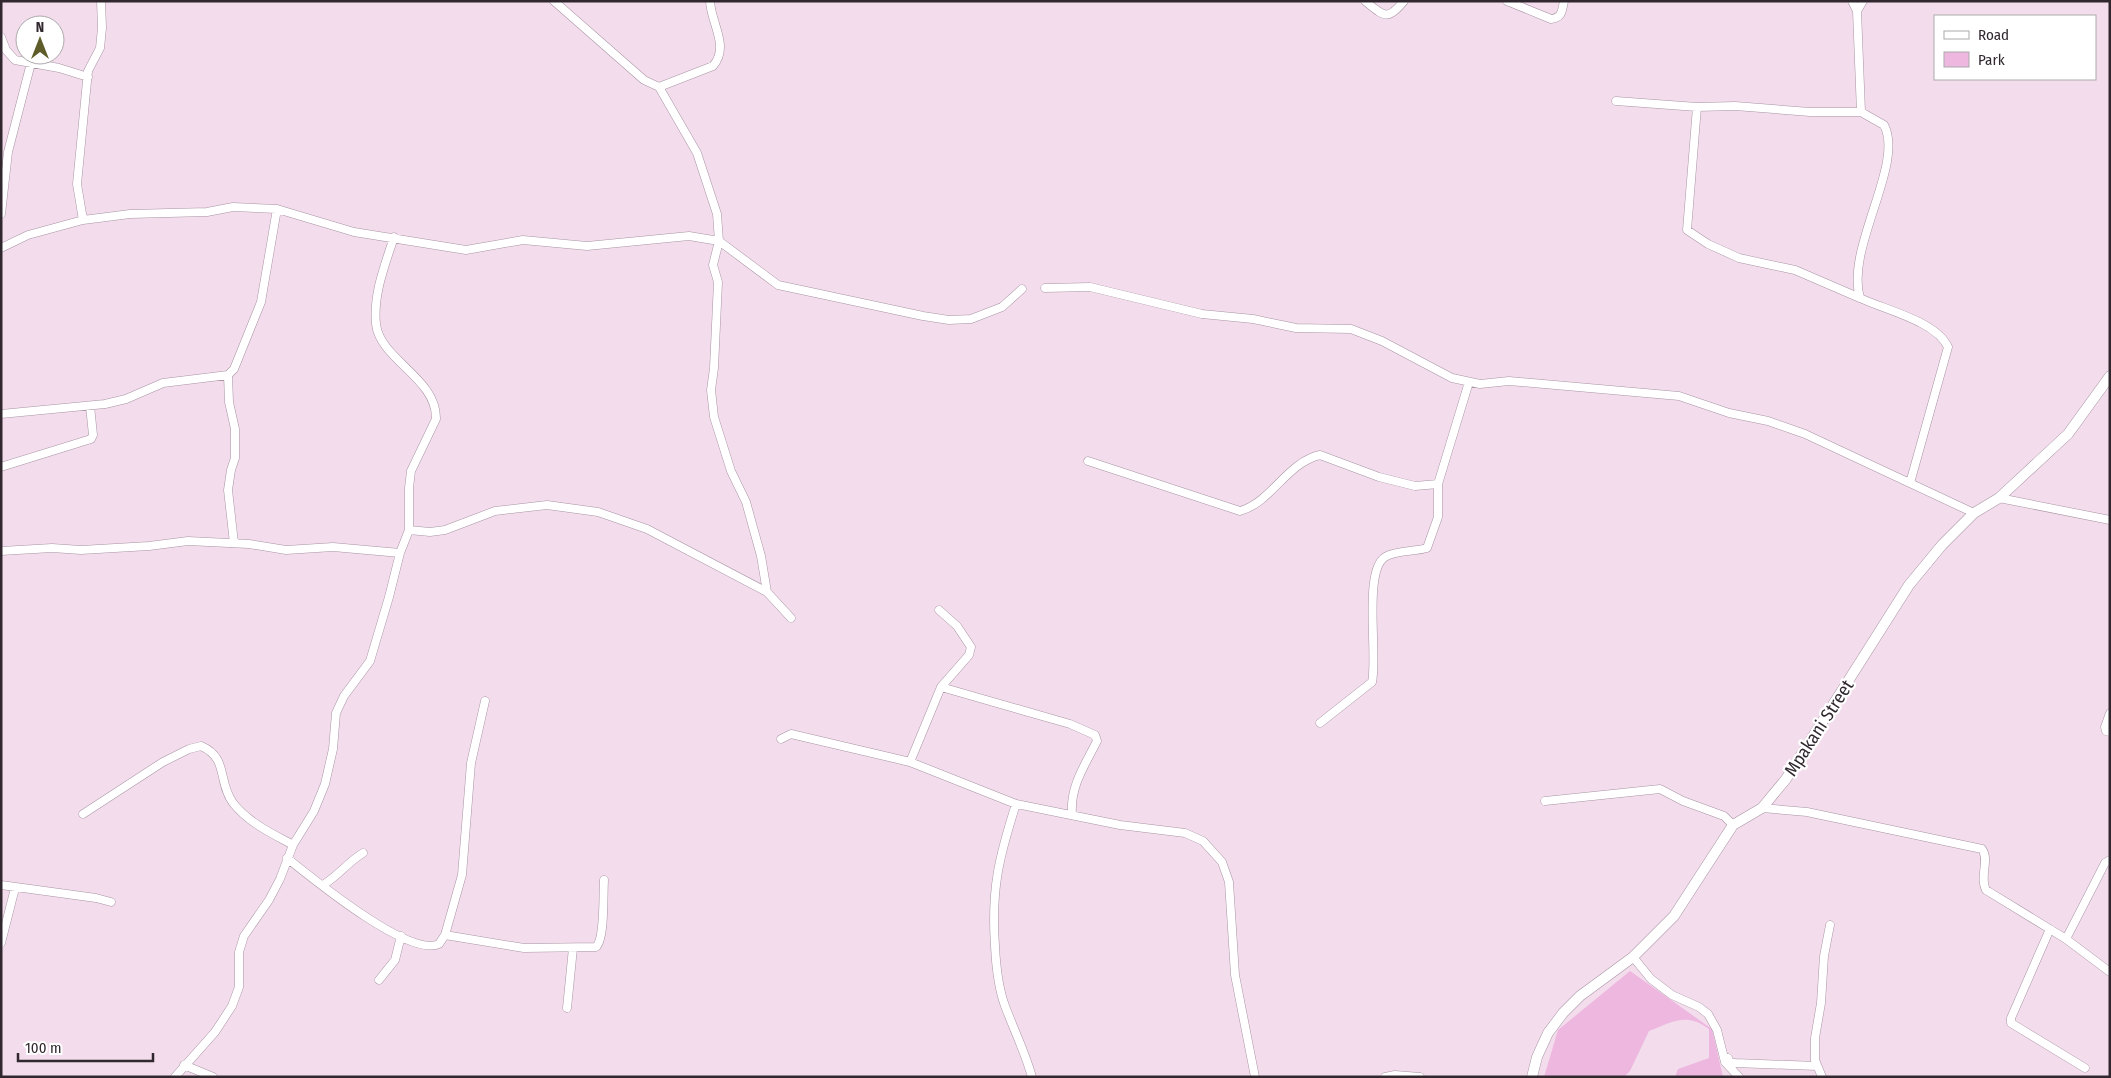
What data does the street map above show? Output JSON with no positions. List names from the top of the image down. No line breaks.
{"streets":{"street":["Mpakani Street"]},"legend":["Road","Park"],"scale_bar":"100 m","north":"top"}
